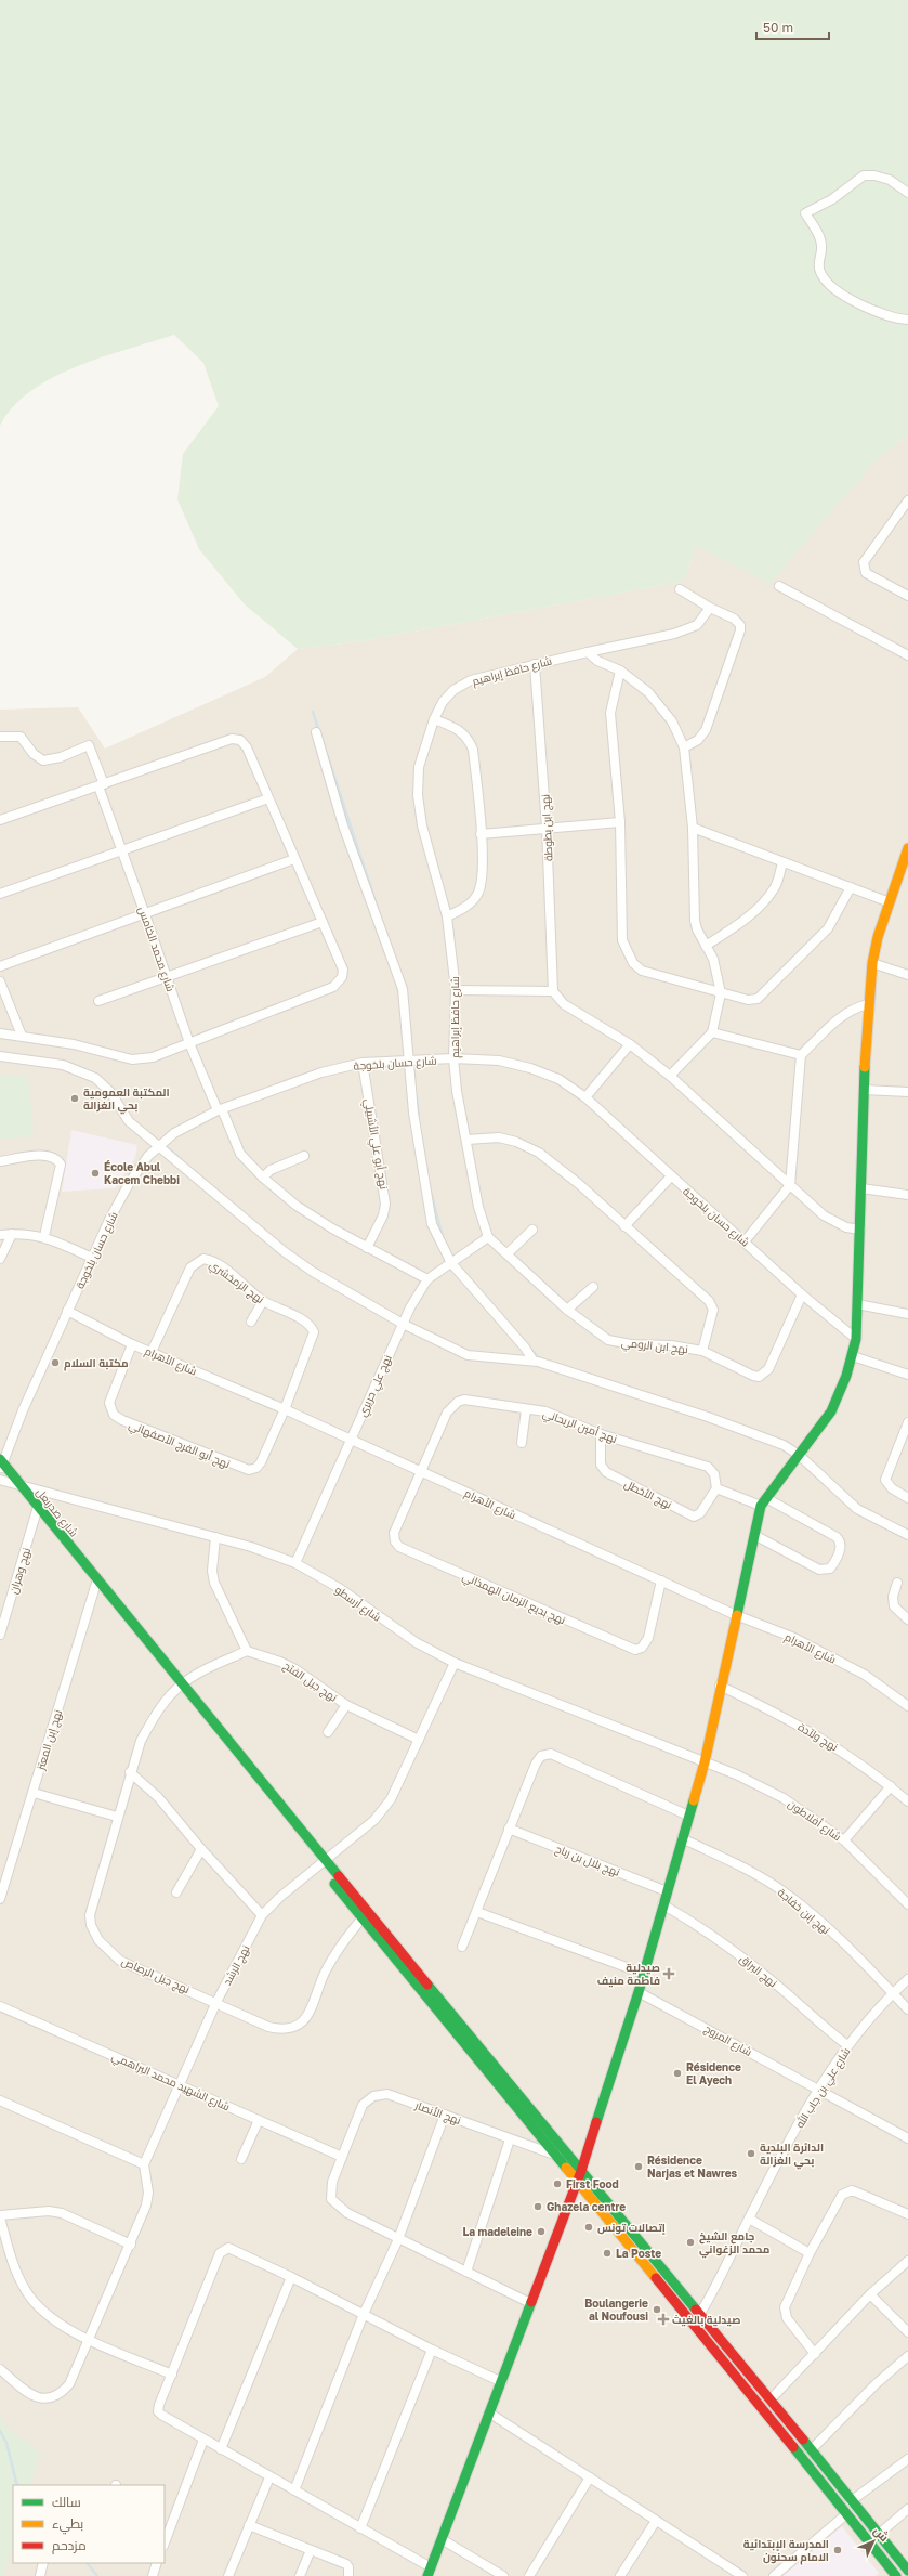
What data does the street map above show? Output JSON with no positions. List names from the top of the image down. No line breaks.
{"streets":{"street":["شارع حافظ إبراهيم","نهج ابن بطوطة","شارع محمد الخامس","شارع حسان بلخوجة","نهج أبو علي الأشبيلي","نهج الزمخشري","نهج ابن الرومي","شارع الأهرام","نهج علي حريري","نهج أمين الريحاني","نهج أبو الفرج الأصفهاني","نهج الأخطل","شارع صدربعل","نهج وهران","نهج بديع الزمان الهمذاني","شارع أرسطو","نهج جبل الفتح","نهج ولاّدة","نهج إبن المعتز","شارع أفلاطون","نهج بلال بن رباح","نهج إبن خفاجة","نهج الرشد","نهج البراق","نهج جبل الرصاص","شارع المروج","شارع الشهيد محمد البراهمي","شارع علي بن جاب الله","نهج الأنصار"]},"crossings":[["شارع حافظ إبراهيم","نهج ابن بطوطة"],["شارع حافظ إبراهيم","شارع حسان بلخوجة"],["شارع حافظ إبراهيم","نهج ابن الرومي"],["شارع حافظ إبراهيم","نهج علي حريري"],["شارع محمد الخامس","شارع حسان بلخوجة"],["شارع محمد الخامس","نهج أبو علي الأشبيلي"],["شارع محمد الخامس","نهج علي حريري"],["شارع حسان بلخوجة","نهج أبو علي الأشبيلي"],["شارع حسان بلخوجة","نهج ابن الرومي"],["شارع حسان بلخوجة","شارع الأهرام"],["شارع حسان بلخوجة","شارع صدربعل"],["نهج الزمخشري","شارع الأهرام"],["نهج الزمخشري","نهج أبو الفرج الأصفهاني"],["نهج ابن الرومي","نهج علي حريري"],["شارع الأهرام","نهج علي حريري"],["شارع الأهرام","نهج أمين الريحاني"],["شارع الأهرام","نهج أبو الفرج الأصفهاني"],["شارع الأهرام","نهج بديع الزمان الهمذاني"],["نهج علي حريري","شارع أرسطو"],["نهج أمين الريحاني","نهج الأخطل"],["نهج أمين الريحاني","نهج بديع الزمان الهمذاني"],["شارع صدربعل","نهج وهران"],["شارع صدربعل","شارع أرسطو"],["شارع صدربعل","نهج إبن المعتز"],["شارع صدربعل","نهج الرشد"],["شارع صدربعل","نهج جبل الرصاص"],["شارع أرسطو","شارع أفلاطون"],["شارع أرسطو","نهج الرشد"],["نهج جبل الفتح","نهج الرشد"],["نهج إبن خفاجة","شارع علي بن جاب الله"],["نهج الرشد","نهج جبل الرصاص"],["نهج الرشد","شارع الشهيد محمد البراهمي"],["نهج البراق","شارع علي بن جاب الله"],["شارع المروج","شارع علي بن جاب الله"],["شارع الشهيد محمد البراهمي","نهج الأنصار"]],"places":{"other":["المكتبة العمومية بحي الغزالة","École Abul Kacem Chebbi","مكتبة السلام","Résidence El Ayech","الدائرة البلدية بحي الغزالة","Résidence Narjas et Nawres","First Food","Ghazela centre","إتصالات تونس","La madeleine","جامع الشيخ محمد الزغواني","La Poste","Boulangerie al Noufousi","المدرسة الإبتدائية الامام سحنون"],"health":["صيدلية فاطمة منيف","صيدلية بالغيث"]},"legend":["سالك","بطيء","مزدحم"],"scale_bar":"50 m","north":"top right"}
